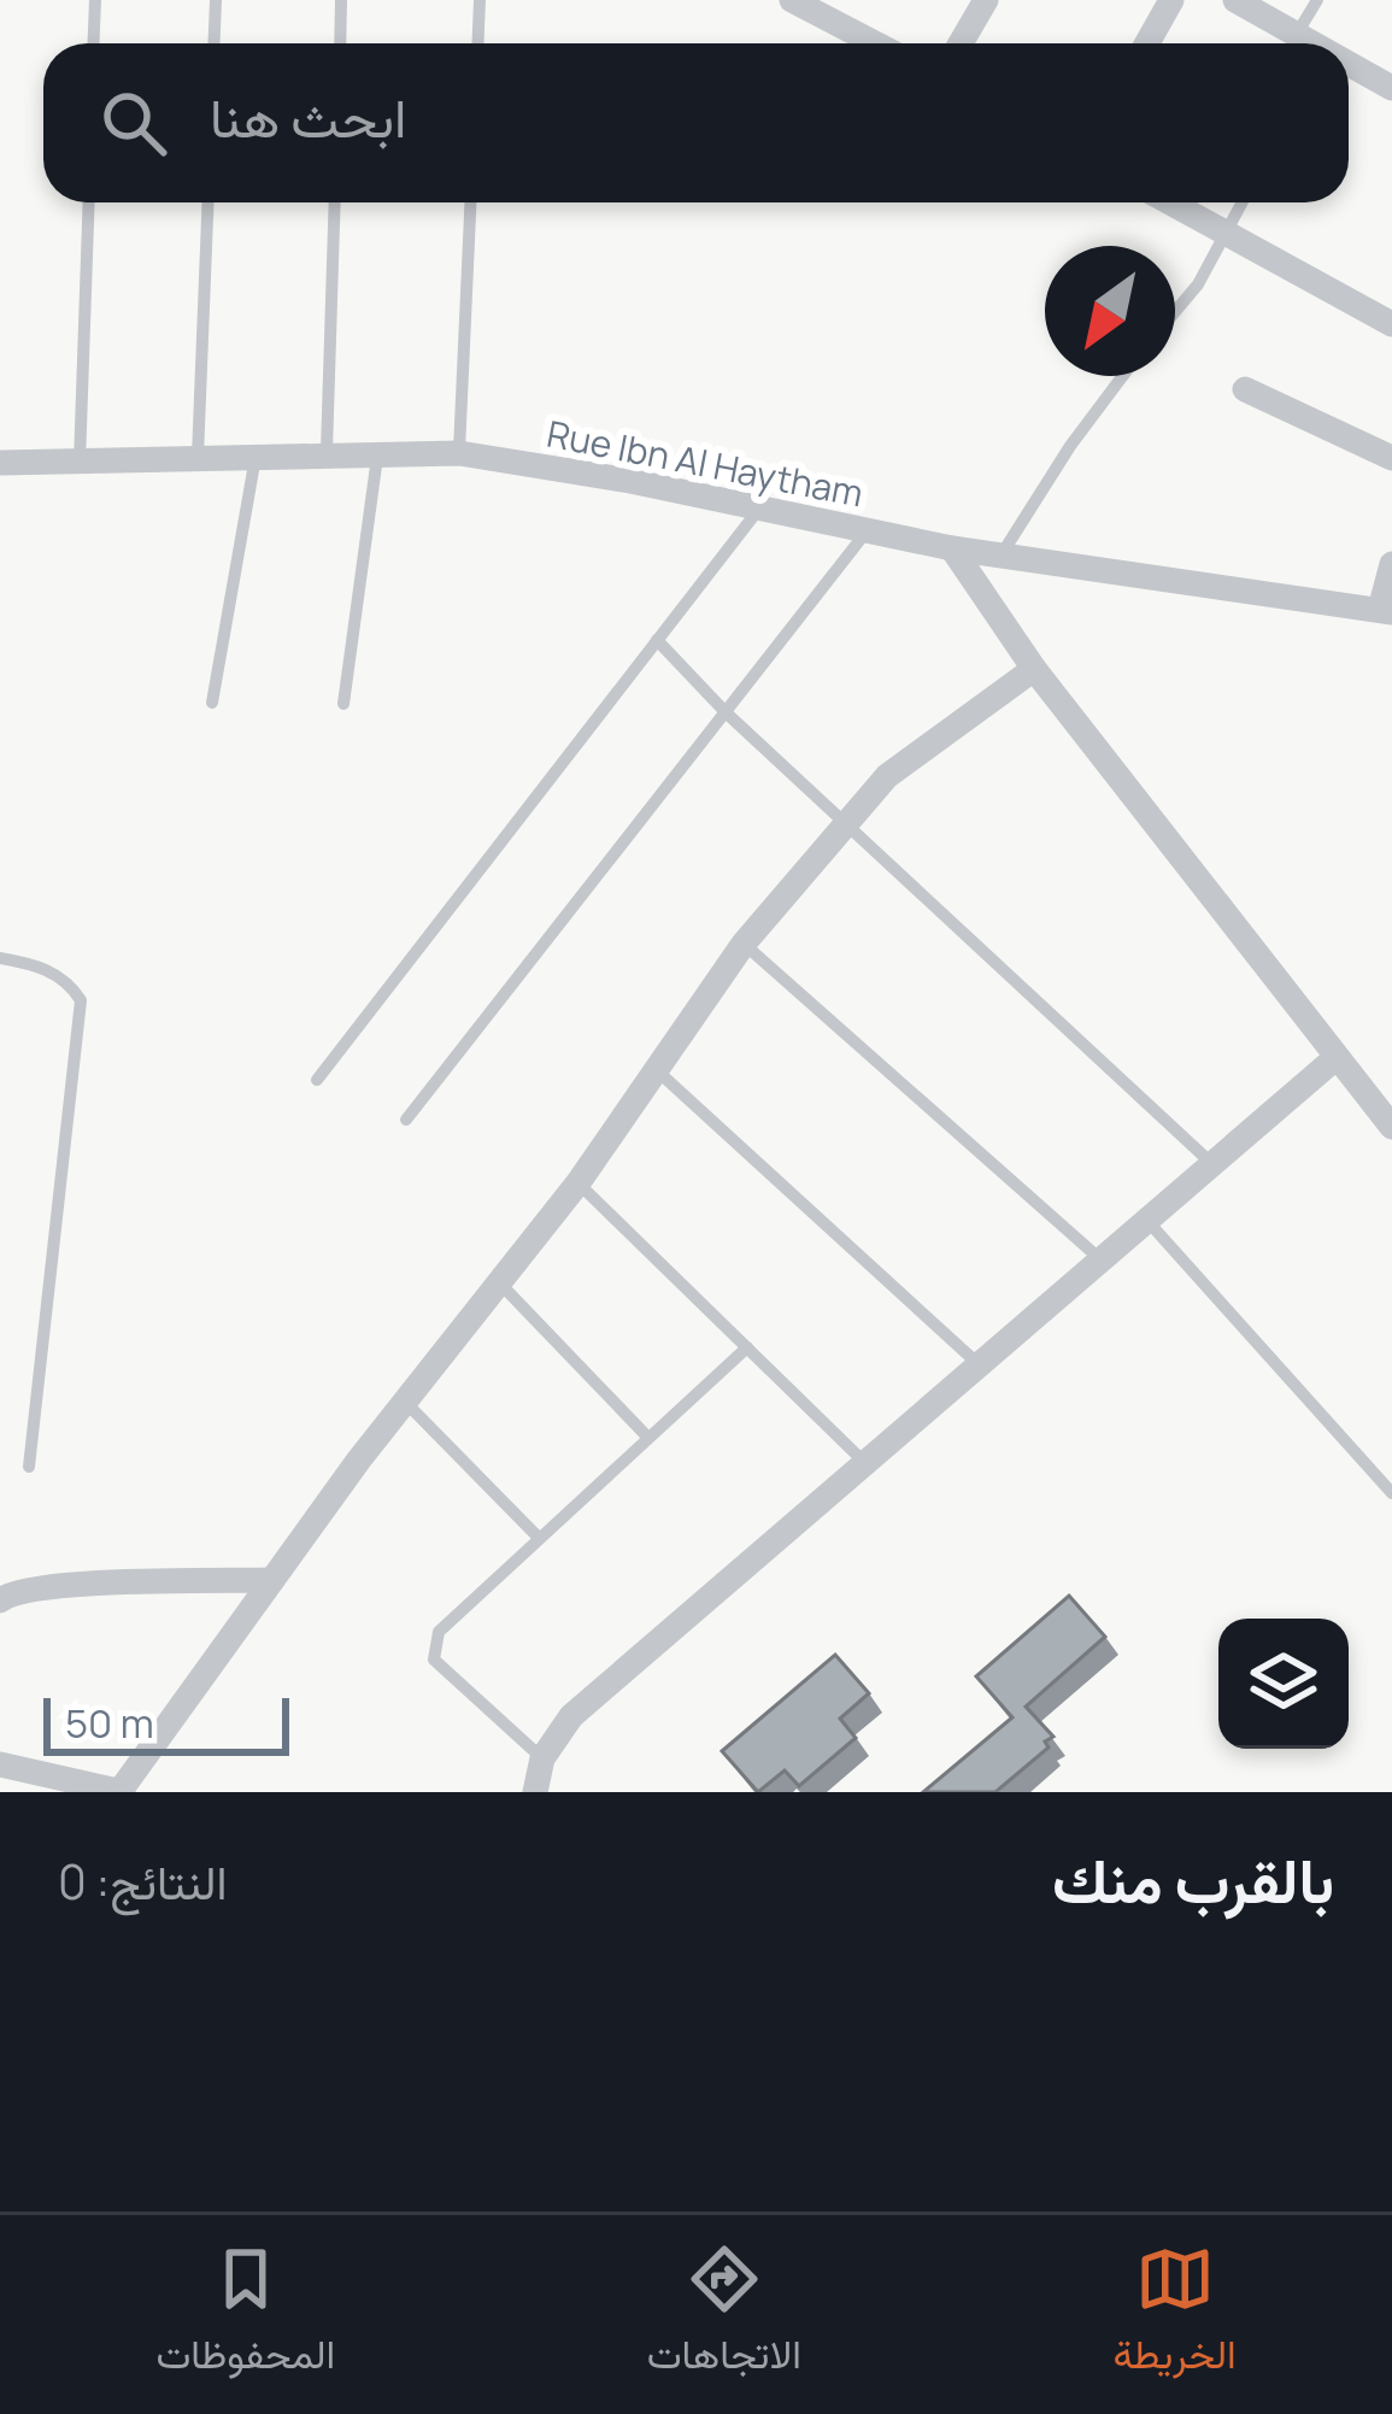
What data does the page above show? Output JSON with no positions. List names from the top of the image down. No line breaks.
{"streets":{"street":["Rue Ibn Al Haytham"]},"scale_bar":"50 m","north":"bottom left","page":{"search":"ابحث هنا","scale":"50 m","heading":["بالقرب منك","النتائج: 0"],"nav":["الخريطة","الاتجاهات","المحفوظات"]}}
